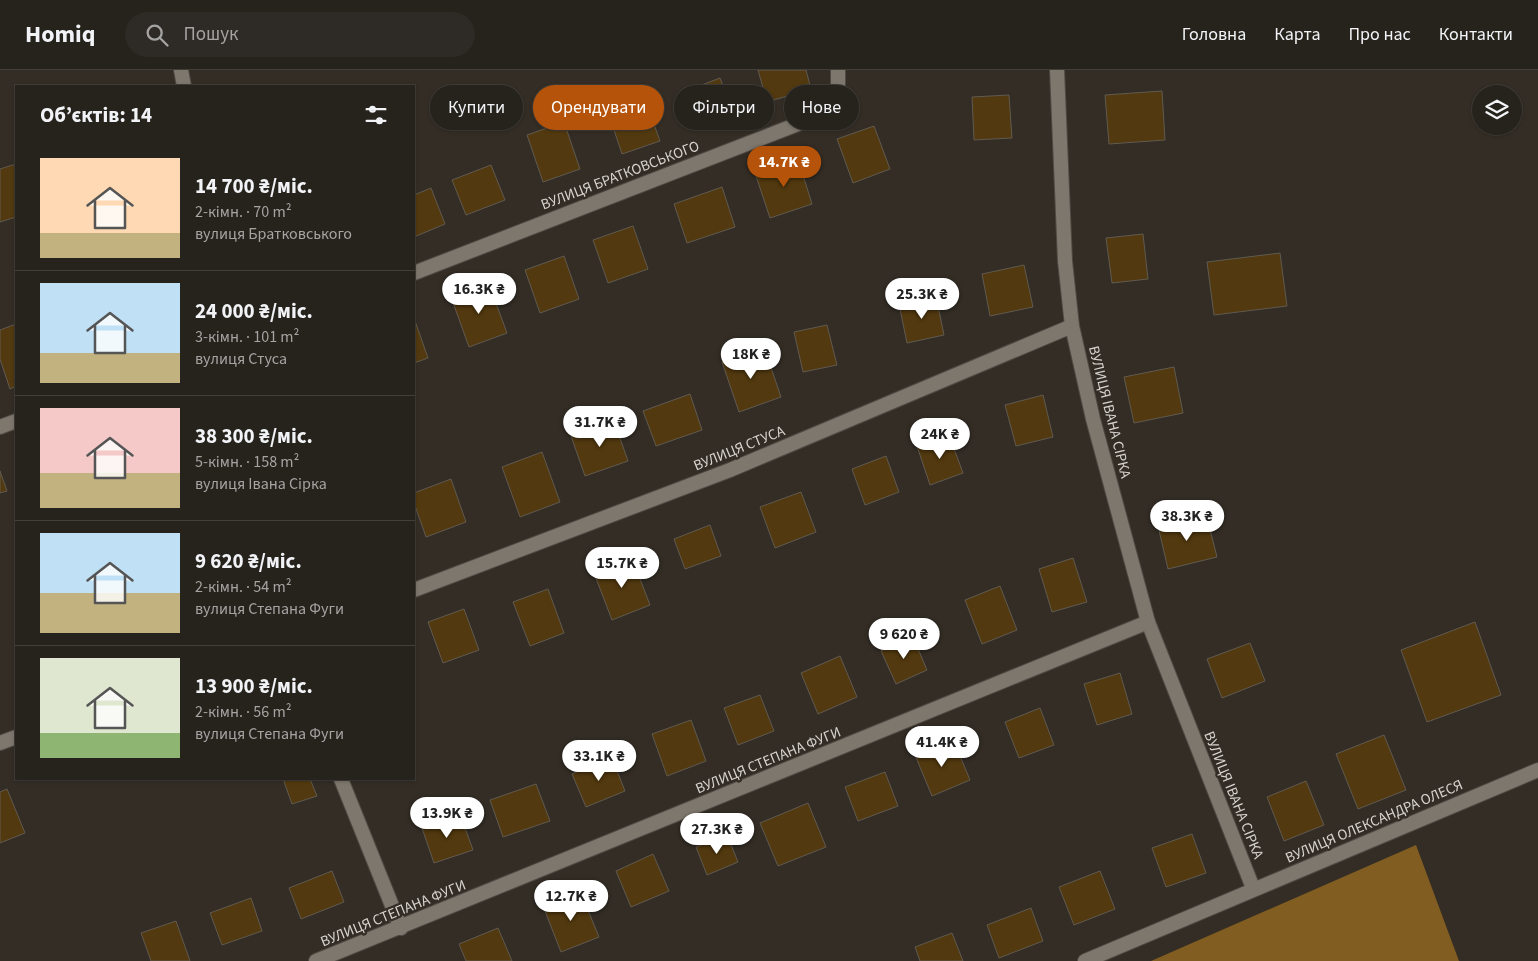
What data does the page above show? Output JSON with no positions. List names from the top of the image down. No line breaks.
{"streets":{"street":["ВУЛИЦЯ БРАТКОВСЬКОГО","ВУЛИЦЯ ІВАНА СІРКА","ВУЛИЦЯ СТУСА","ВУЛИЦЯ СТЕПАНА ФУГИ","ВУЛИЦЯ ОЛЕКСАНДРА ОЛЕСЯ"]},"crossings":[["ВУЛИЦЯ ІВАНА СІРКА","ВУЛИЦЯ СТУСА"],["ВУЛИЦЯ ІВАНА СІРКА","ВУЛИЦЯ СТЕПАНА ФУГИ"],["ВУЛИЦЯ ІВАНА СІРКА","ВУЛИЦЯ ОЛЕКСАНДРА ОЛЕСЯ"]],"page":{"header":"Homiq","search":"Пошук","nav":["Головна","Карта","Про нас","Контакти"],"chip":["Купити","Орендувати","Фільтри","Нове"],"heading":"Об’єктів: 14","list":[{"name":"14 700 ₴/міс.","note":"2-кімн. · 70 m² · вулиця Братковського"},{"name":"24 000 ₴/міс.","note":"3-кімн. · 101 m² · вулиця Стуса"},{"name":"38 300 ₴/міс.","note":"5-кімн. · 158 m² · вулиця Івана Сірка"},{"name":"9 620 ₴/міс.","note":"2-кімн. · 54 m² · вулиця Степана Фуги"},{"name":"13 900 ₴/міс.","note":"2-кімн. · 56 m² · вулиця Степана Фуги"}],"price":["14.7K ₴","16.3K ₴","25.3K ₴","18K ₴","31.7K ₴","24K ₴","38.3K ₴","15.7K ₴","9 620 ₴","41.4K ₴","33.1K ₴","13.9K ₴","27.3K ₴","12.7K ₴"]}}
